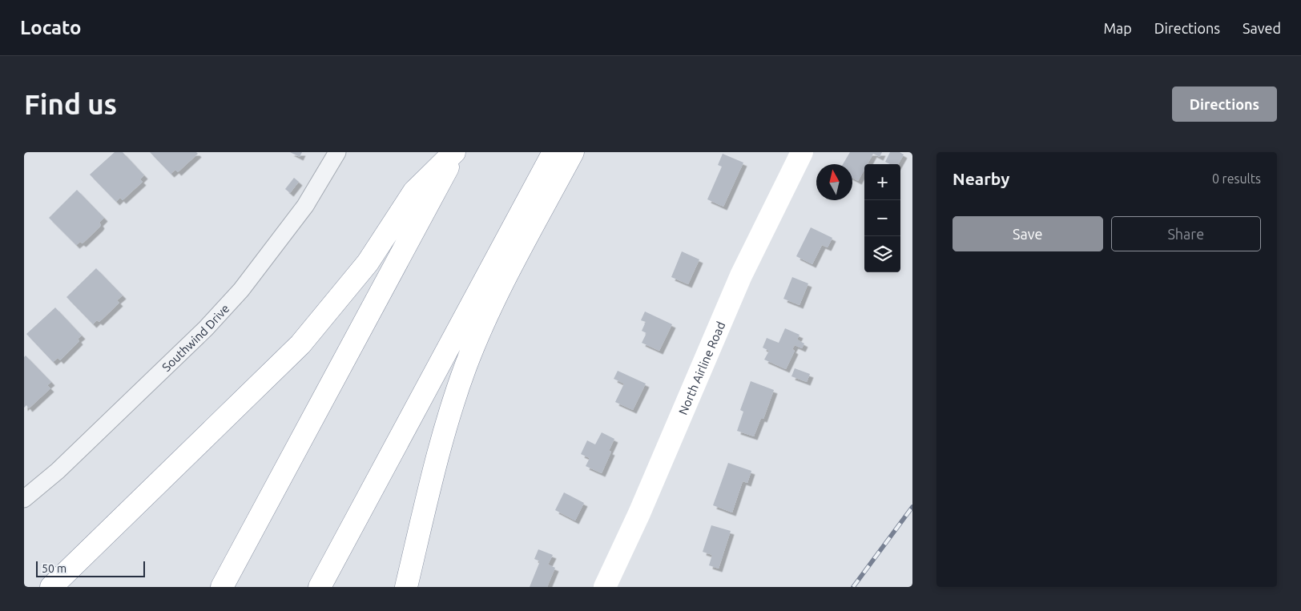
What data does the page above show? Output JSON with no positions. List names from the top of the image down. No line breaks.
{"streets":{"main road":["North Airline Road"],"street":["Southwind Drive"]},"scale_bar":"50 m","north":"top","page":{"header":"Locato","nav":["Map","Directions","Saved"],"buttons":["Directions",["Save","Share"]],"title":"Find us","heading":["Nearby","0 results"],"map_buttons":["+","−"],"scale":"50 m"}}
